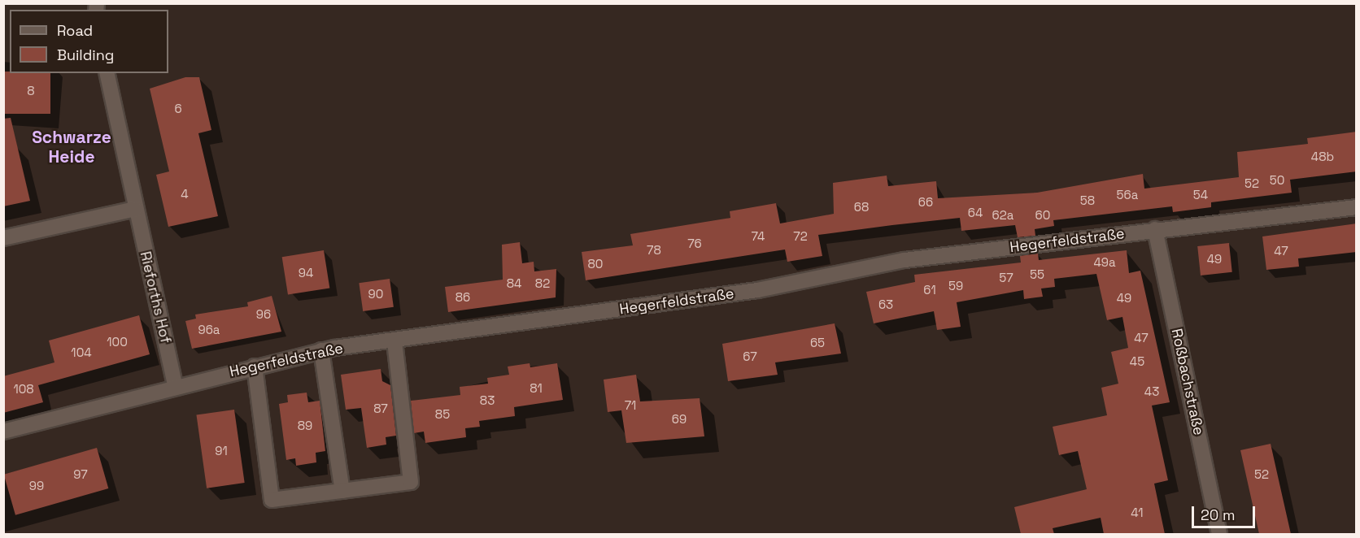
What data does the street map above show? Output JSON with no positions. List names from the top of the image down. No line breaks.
{"streets":{"street":["Hegerfeldstraße","Rieforths Hof","Roßbachstraße"]},"crossings":[["Hegerfeldstraße","Rieforths Hof"],["Hegerfeldstraße","Roßbachstraße"]],"districts":["Schwarze Heide"],"house_numbers":["8","6","48b","50","52","4","56a","54","58","66","68","64","62a","60","74","72","76","78","47","49","49a","80","94","55","57","84","82","59","61","90","86","49","63","96","96a","47","100","65","104","67","45","81","108","43","83","71","87","85","69","89","91","97","52","99","41"],"legend":["Road","Building"],"scale_bar":"20 m"}
